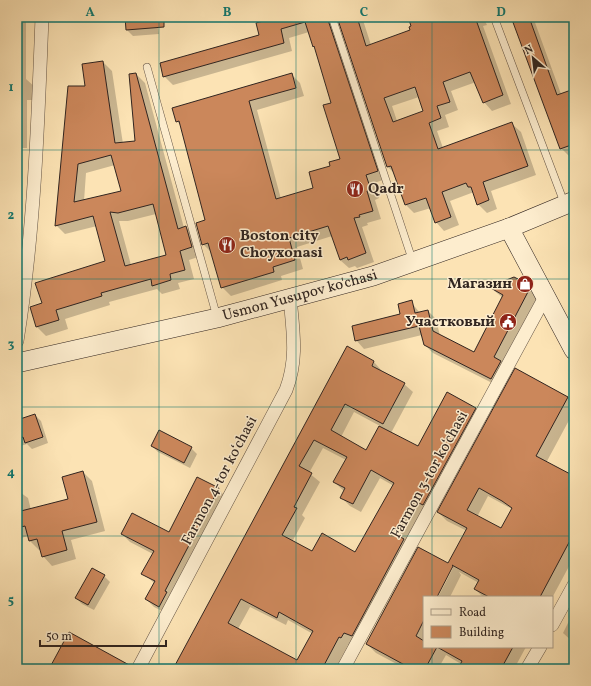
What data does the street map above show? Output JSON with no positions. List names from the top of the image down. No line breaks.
{"streets":{"main road":["Usmon Yusupov ko'chasi"],"street":["Farmon 3-tor koʻchasi","Farmon 4-tor koʻchasi"]},"crossings":[["Usmon Yusupov ko'chasi","Farmon 4-tor koʻchasi"]],"places":{"restaurant":["Qadr","Boston city Choyxonasi"],"shop":["Магазин"],"public building":["Участковый"]},"legend":["Road","Building"],"scale_bar":"50 m","north":"top left","grid":{"columns":["A","B","C","D"],"rows":["1","2","3","4","5"]}}
